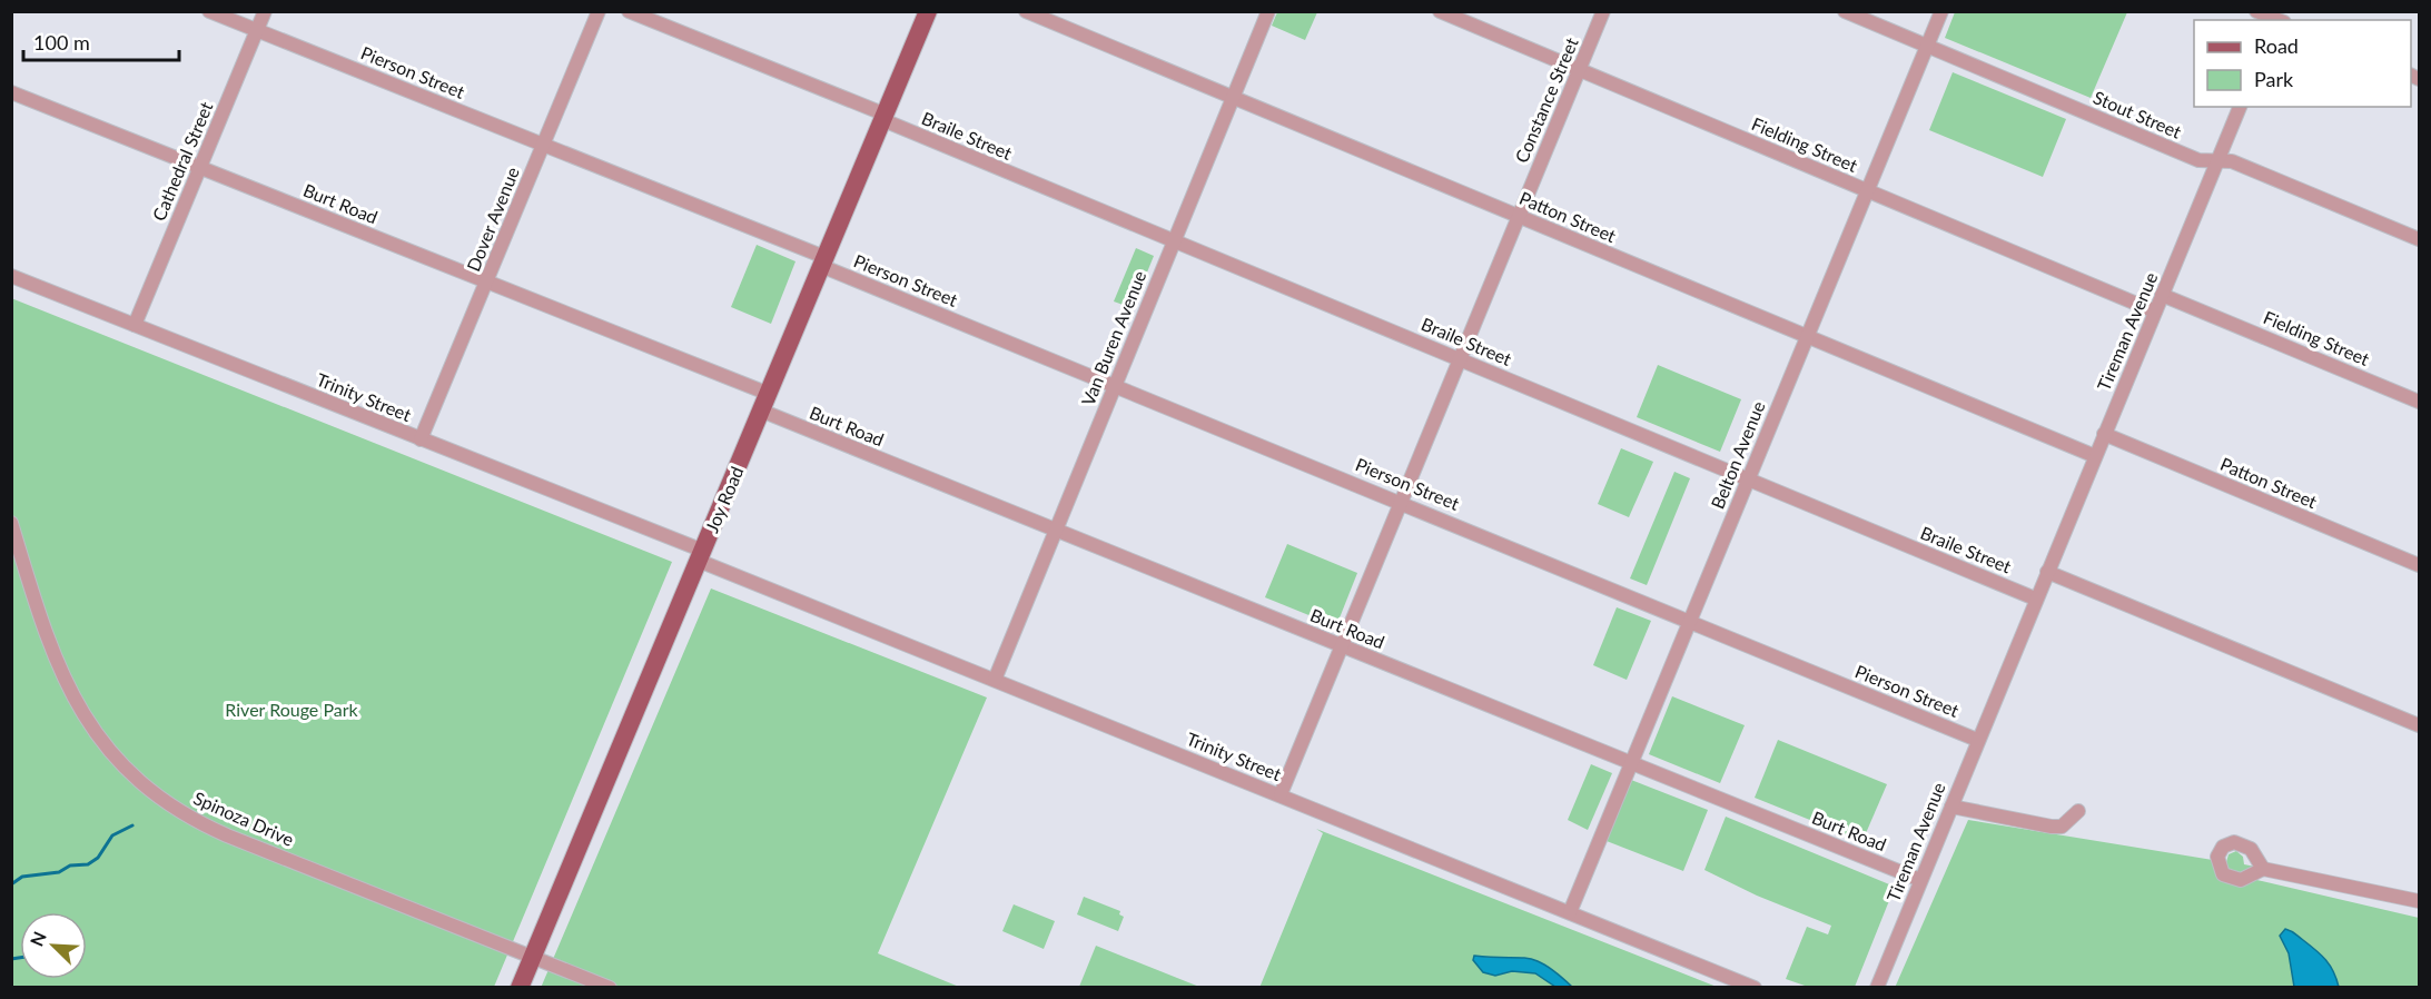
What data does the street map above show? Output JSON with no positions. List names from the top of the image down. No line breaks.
{"streets":{"main road":["Joy Road"],"street":["Pierson Street","Constance Street","Stout Street","Braile Street","Fielding Street","Cathedral Street","Burt Road","Patton Street","Dover Avenue","Tireman Avenue","Van Buren Avenue","Trinity Street","Belton Avenue","Spinoza Drive"]},"crossings":[["Pierson Street","Constance Street"],["Pierson Street","Cathedral Street"],["Pierson Street","Dover Avenue"],["Pierson Street","Tireman Avenue"],["Pierson Street","Van Buren Avenue"],["Pierson Street","Belton Avenue"],["Pierson Street","Joy Road"],["Constance Street","Braile Street"],["Constance Street","Fielding Street"],["Constance Street","Burt Road"],["Constance Street","Patton Street"],["Constance Street","Trinity Street"],["Stout Street","Tireman Avenue"],["Stout Street","Belton Avenue"],["Braile Street","Tireman Avenue"],["Braile Street","Van Buren Avenue"],["Braile Street","Belton Avenue"],["Braile Street","Joy Road"],["Fielding Street","Tireman Avenue"],["Fielding Street","Belton Avenue"],["Cathedral Street","Burt Road"],["Cathedral Street","Trinity Street"],["Burt Road","Dover Avenue"],["Burt Road","Tireman Avenue"],["Burt Road","Van Buren Avenue"],["Burt Road","Belton Avenue"],["Burt Road","Joy Road"],["Patton Street","Tireman Avenue"],["Patton Street","Van Buren Avenue"],["Patton Street","Belton Avenue"],["Dover Avenue","Trinity Street"],["Van Buren Avenue","Trinity Street"],["Trinity Street","Belton Avenue"],["Trinity Street","Joy Road"],["Joy Road","Spinoza Drive"]],"parks":["River Rouge Park"],"legend":["Road","Park"],"scale_bar":"100 m","north":"top left"}
